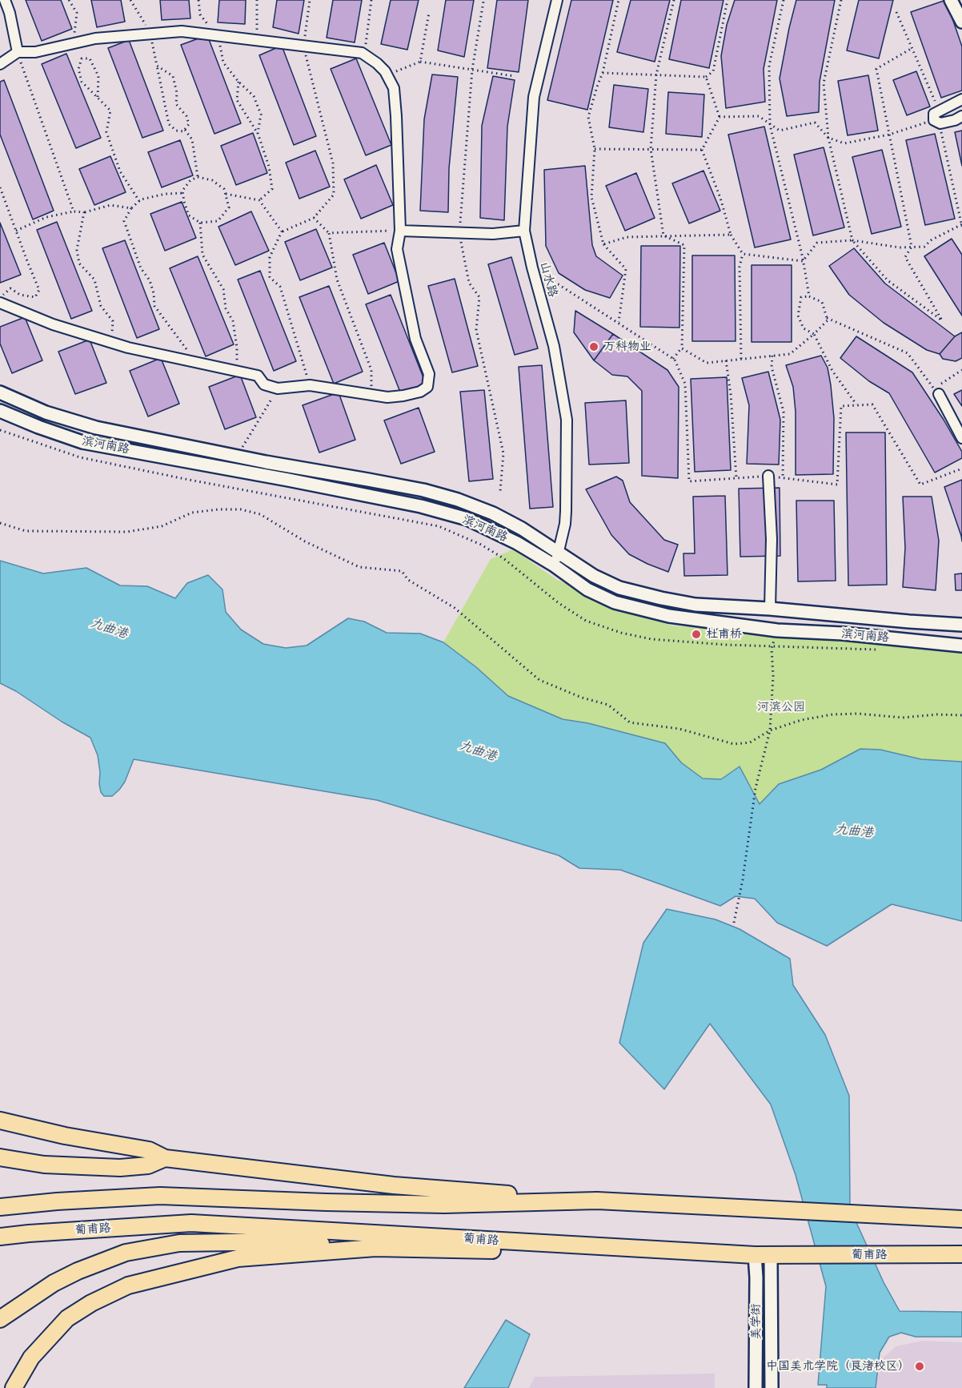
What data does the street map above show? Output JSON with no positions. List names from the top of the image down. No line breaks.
{"streets":{"main road":["葡甫路"],"street":["山水路","滨河南路","美学街"]},"crossings":[["山水路","滨河南路"],["葡甫路","美学街"]],"water":["九曲港"],"parks":["河滨公园"],"places":["万科物业","杜甫桥","中国美术学院（良渚校区）"]}
